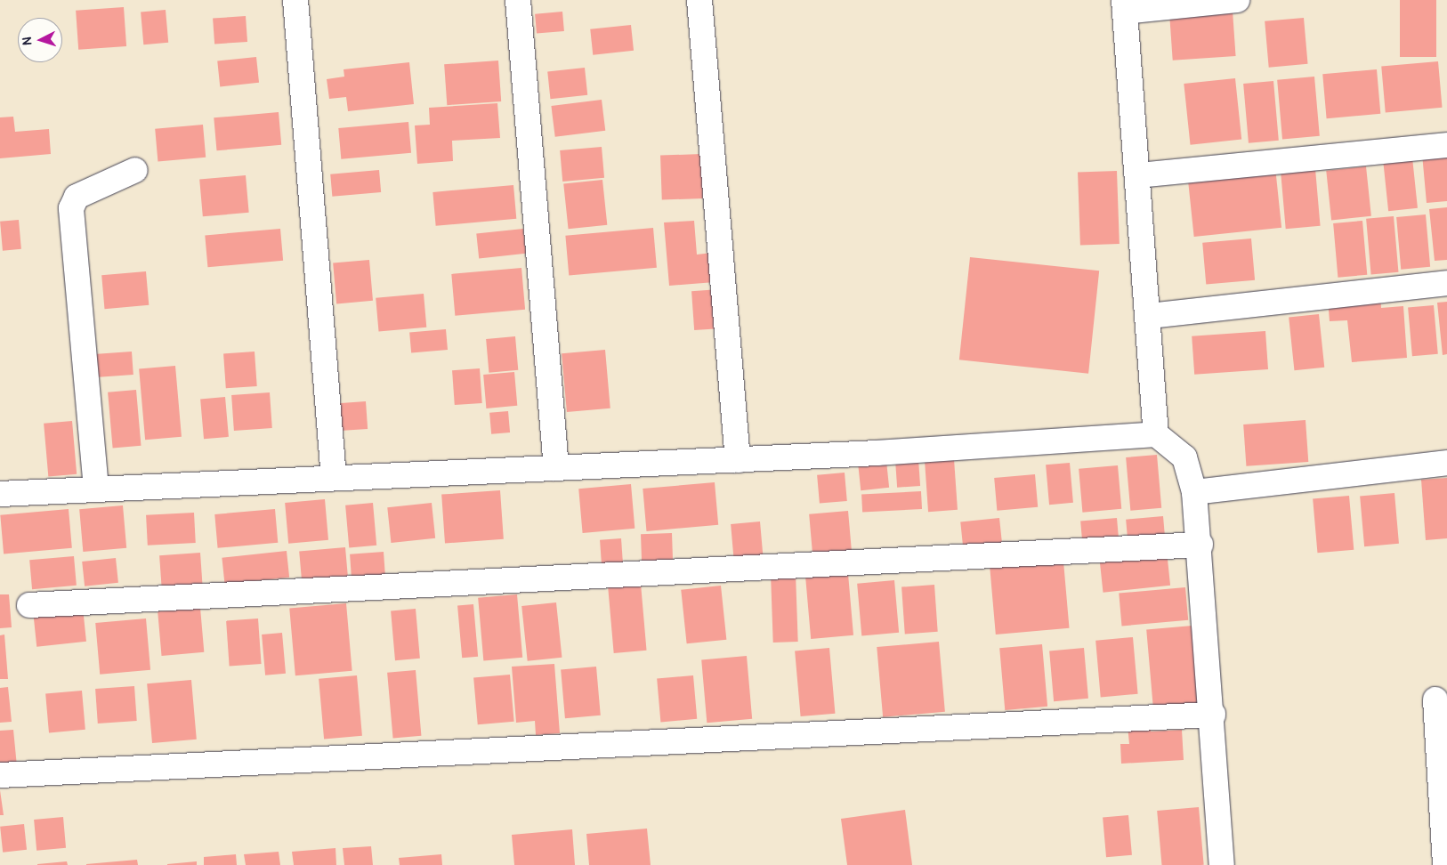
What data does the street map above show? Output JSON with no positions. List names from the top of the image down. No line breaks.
{"north":"left"}
